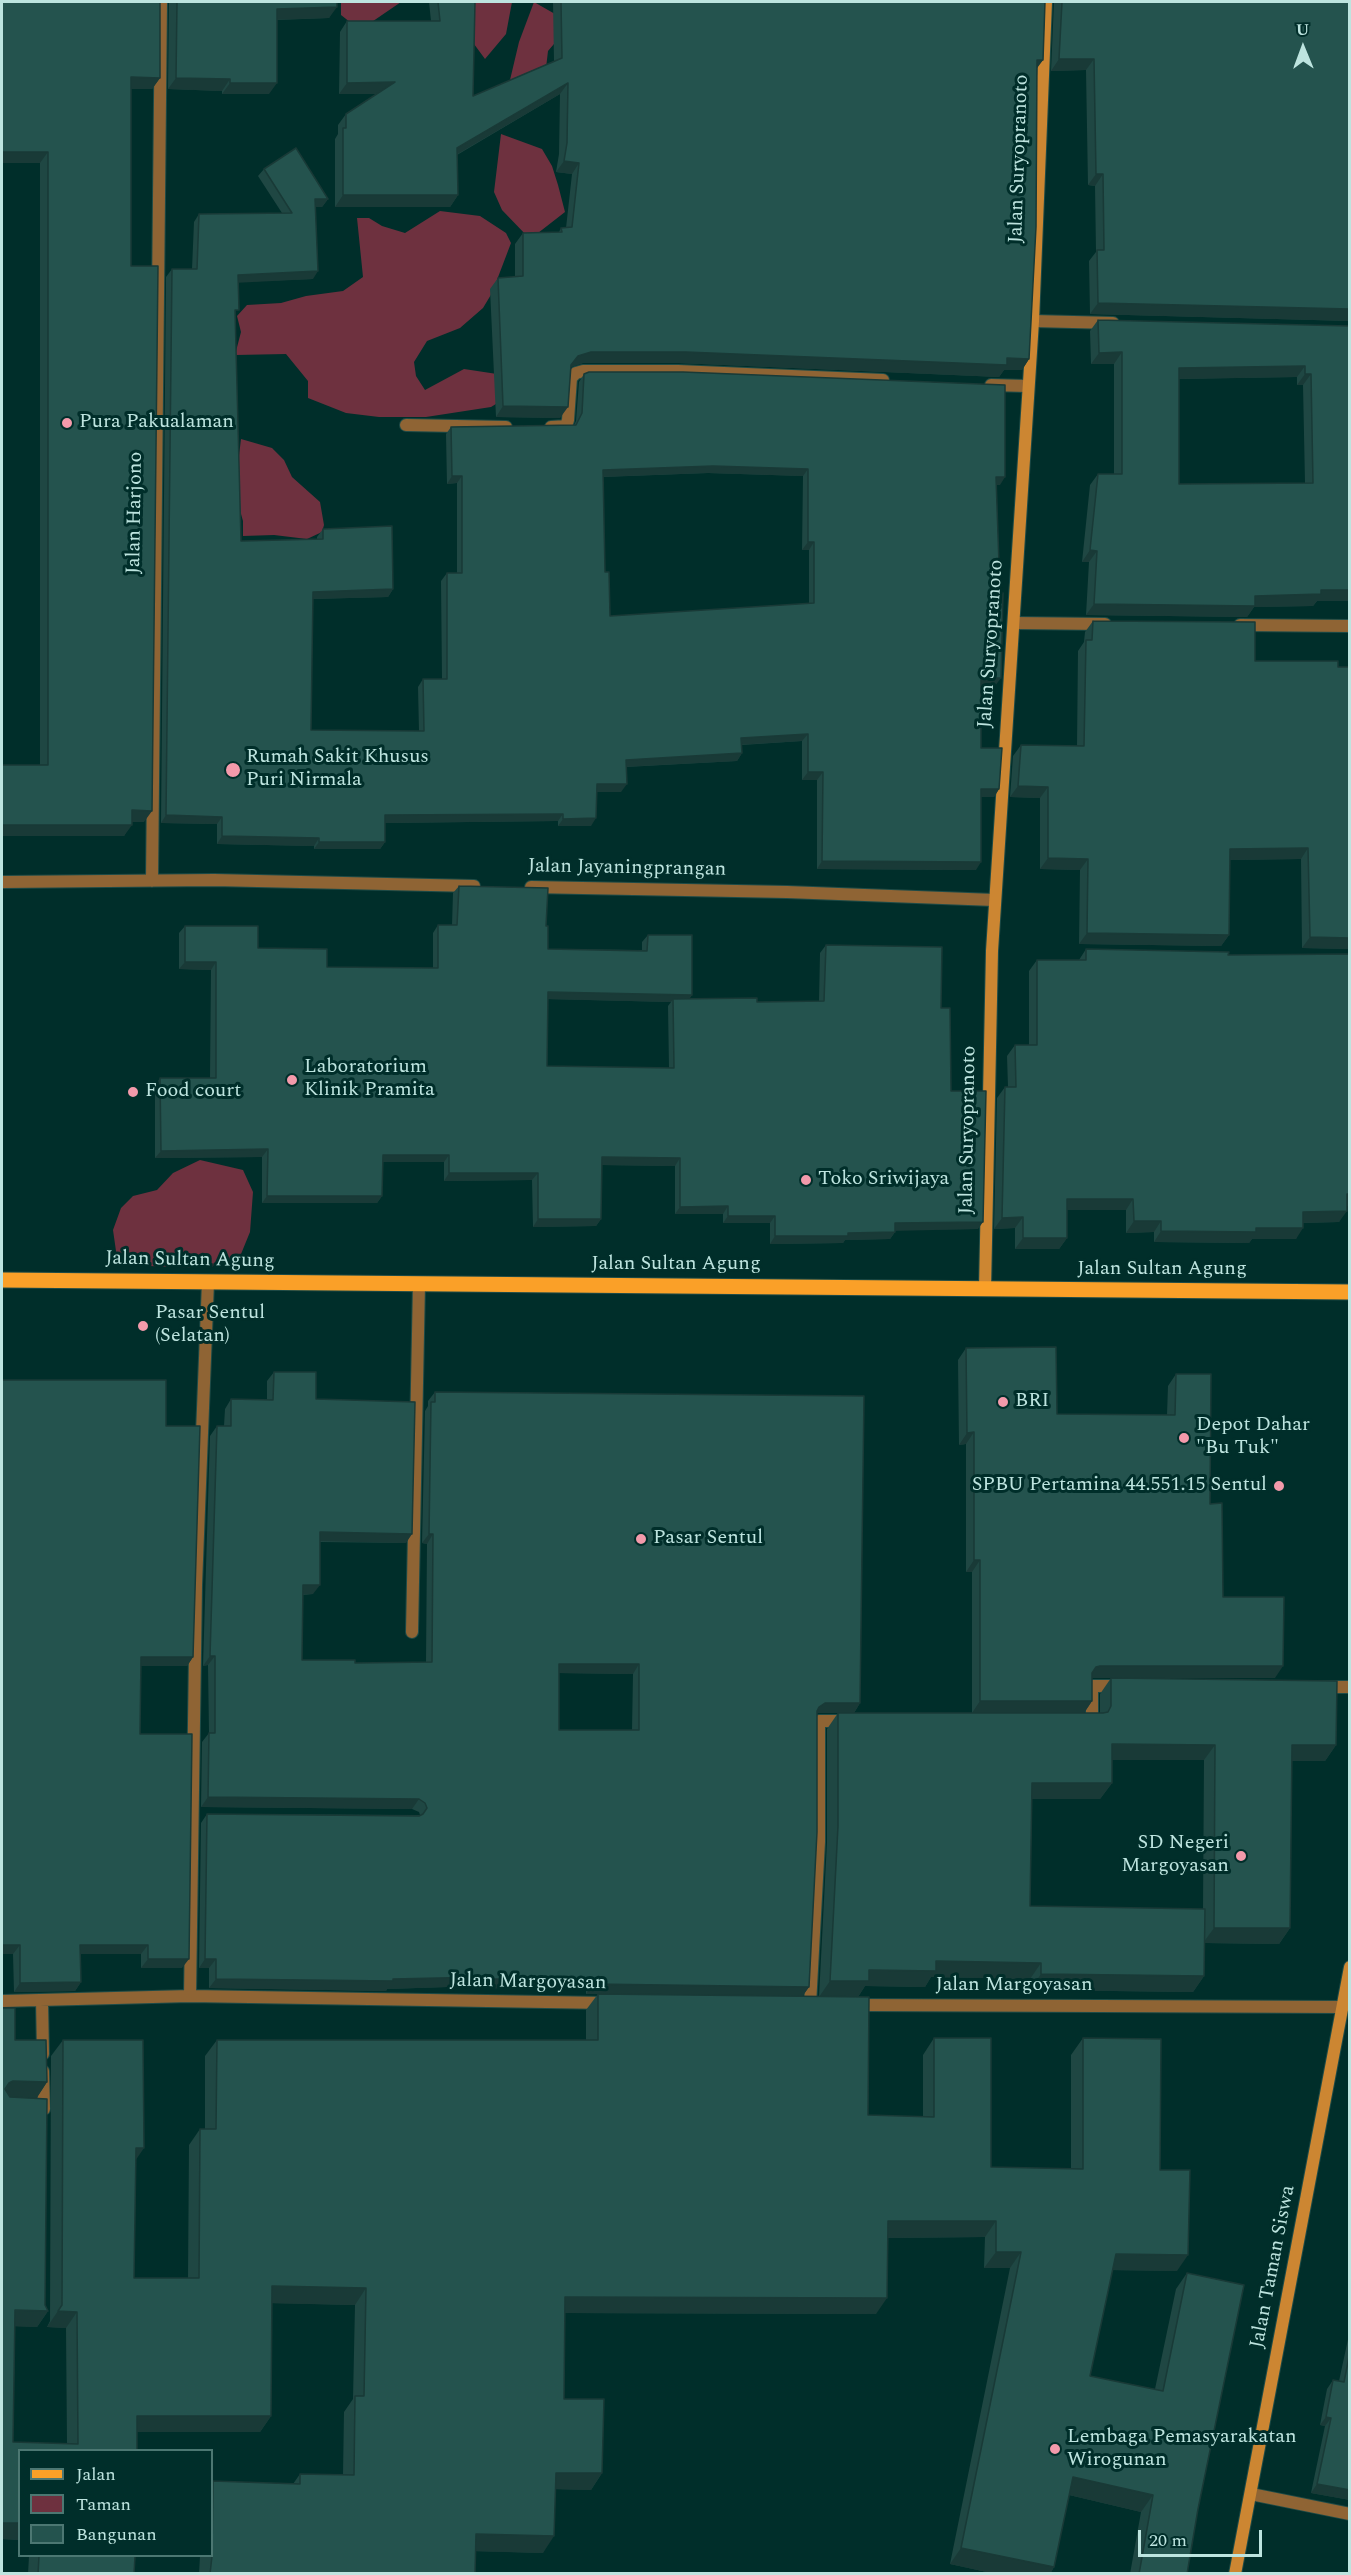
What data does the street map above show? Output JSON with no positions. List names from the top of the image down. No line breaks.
{"streets":{"main road":["Jalan Suryopranoto","Jalan Sultan Agung","Jalan Taman Siswa"],"street":["Jalan Harjono","Jalan Jayaningprangan","Jalan Margoyasan"]},"crossings":[["Jalan Suryopranoto","Jalan Jayaningprangan"],["Jalan Suryopranoto","Jalan Sultan Agung"],["Jalan Margoyasan","Jalan Taman Siswa"]],"places":["Pura Pakualaman","Rumah Sakit Khusus Puri Nirmala","Laboratorium Klinik Pramita","Food court","Toko Sriwijaya","Pasar Sentul (Selatan)","BRI","Depot Dahar \"Bu Tuk\"","SPBU Pertamina 44.551.15 Sentul","Pasar Sentul","SD Negeri Margoyasan","Lembaga Pemasyarakatan Wirogunan"],"legend":["Jalan","Taman","Bangunan"],"scale_bar":"20 m","north":"top"}
